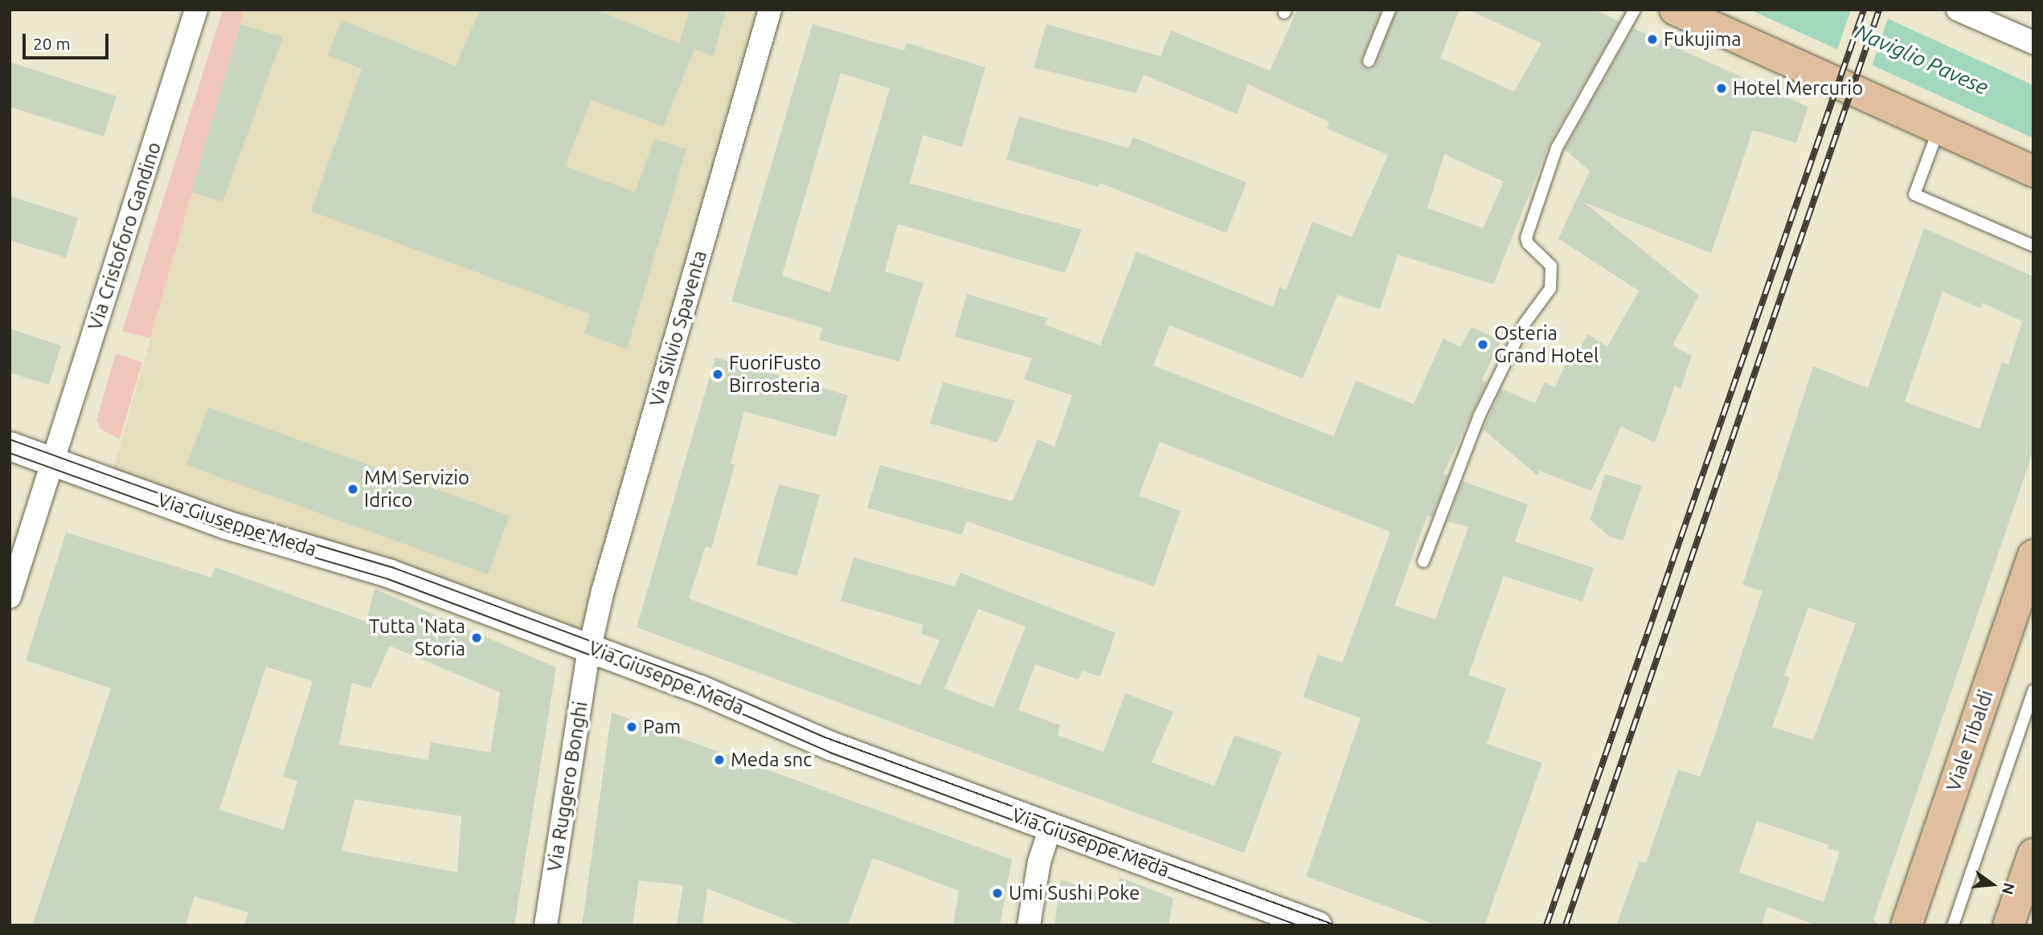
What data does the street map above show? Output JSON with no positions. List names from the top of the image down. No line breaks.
{"streets":{"main road":["Viale Tibaldi"],"street":["Via Cristoforo Gandino","Via Silvio Spaventa","Via Giuseppe Meda","Via Ruggero Bonghi"]},"crossings":[["Via Cristoforo Gandino","Via Giuseppe Meda"],["Via Silvio Spaventa","Via Giuseppe Meda"],["Via Silvio Spaventa","Via Ruggero Bonghi"],["Via Giuseppe Meda","Via Ruggero Bonghi"]],"water":["Naviglio Pavese"],"places":["Fukujima","Hotel Mercurio","Osteria Grand Hotel","FuoriFusto Birrosteria","MM Servizio Idrico","Tutta 'Nata Storia","Pam","Meda snc","Umi Sushi Poke"],"scale_bar":"20 m","north":"right"}
